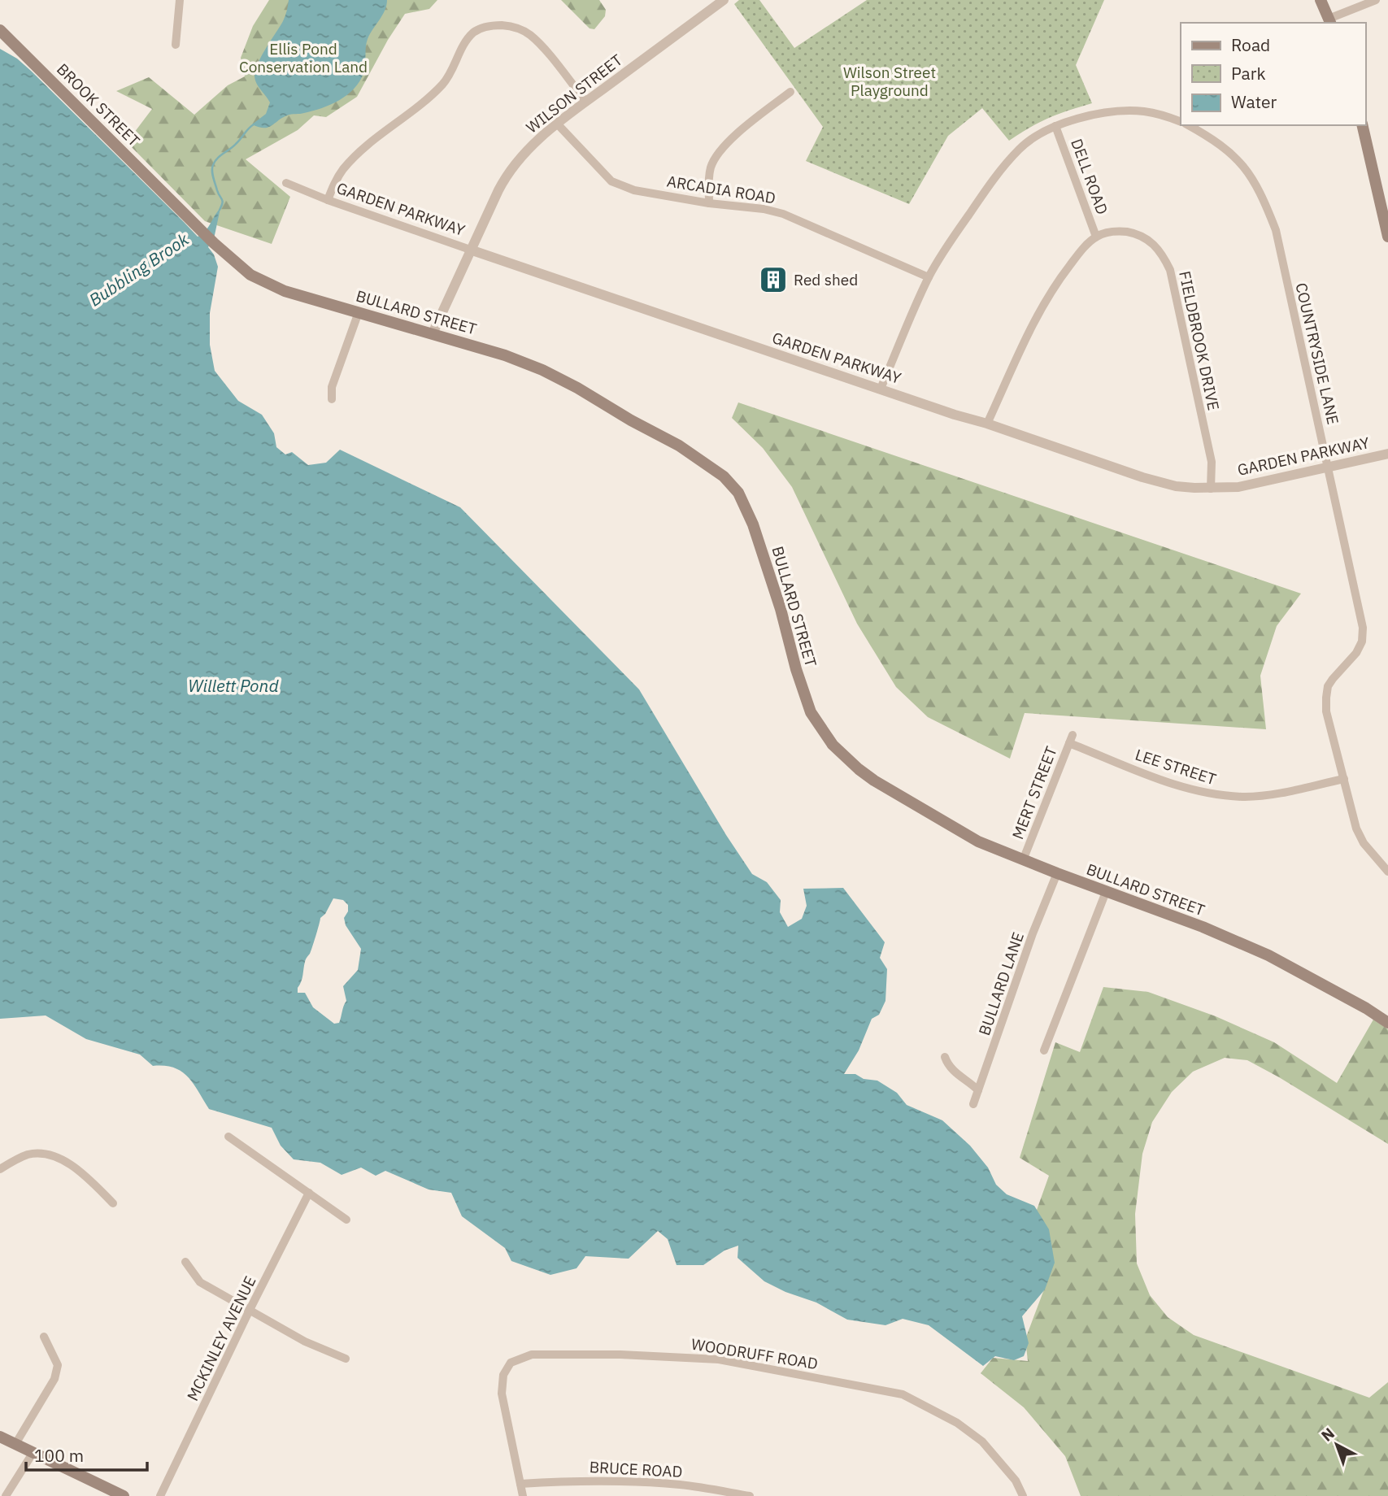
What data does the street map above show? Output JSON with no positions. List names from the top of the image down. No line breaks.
{"streets":{"main road":["BROOK STREET","BULLARD STREET"],"street":["WILSON STREET","DELL ROAD","ARCADIA ROAD","GARDEN PARKWAY","FIELDBROOK DRIVE","COUNTRYSIDE LANE","LEE STREET","MERT STREET","BULLARD LANE","MCKINLEY AVENUE","WOODRUFF ROAD","BRUCE ROAD"]},"crossings":[["WILSON STREET","ARCADIA ROAD"],["WILSON STREET","GARDEN PARKWAY"],["WILSON STREET","BULLARD STREET"],["BROOK STREET","BULLARD STREET"],["DELL ROAD","FIELDBROOK DRIVE"],["GARDEN PARKWAY","FIELDBROOK DRIVE"],["GARDEN PARKWAY","COUNTRYSIDE LANE"],["BULLARD STREET","MERT STREET"],["BULLARD STREET","BULLARD LANE"],["COUNTRYSIDE LANE","LEE STREET"],["LEE STREET","MERT STREET"],["WOODRUFF ROAD","BRUCE ROAD"]],"water":["Bubbling Brook","Willett Pond"],"parks":["Ellis Pond Conservation Land","Wilson Street Playground"],"places":{"building":["Red shed"]},"legend":["Road","Park","Water"],"scale_bar":"100 m","north":"top left"}
